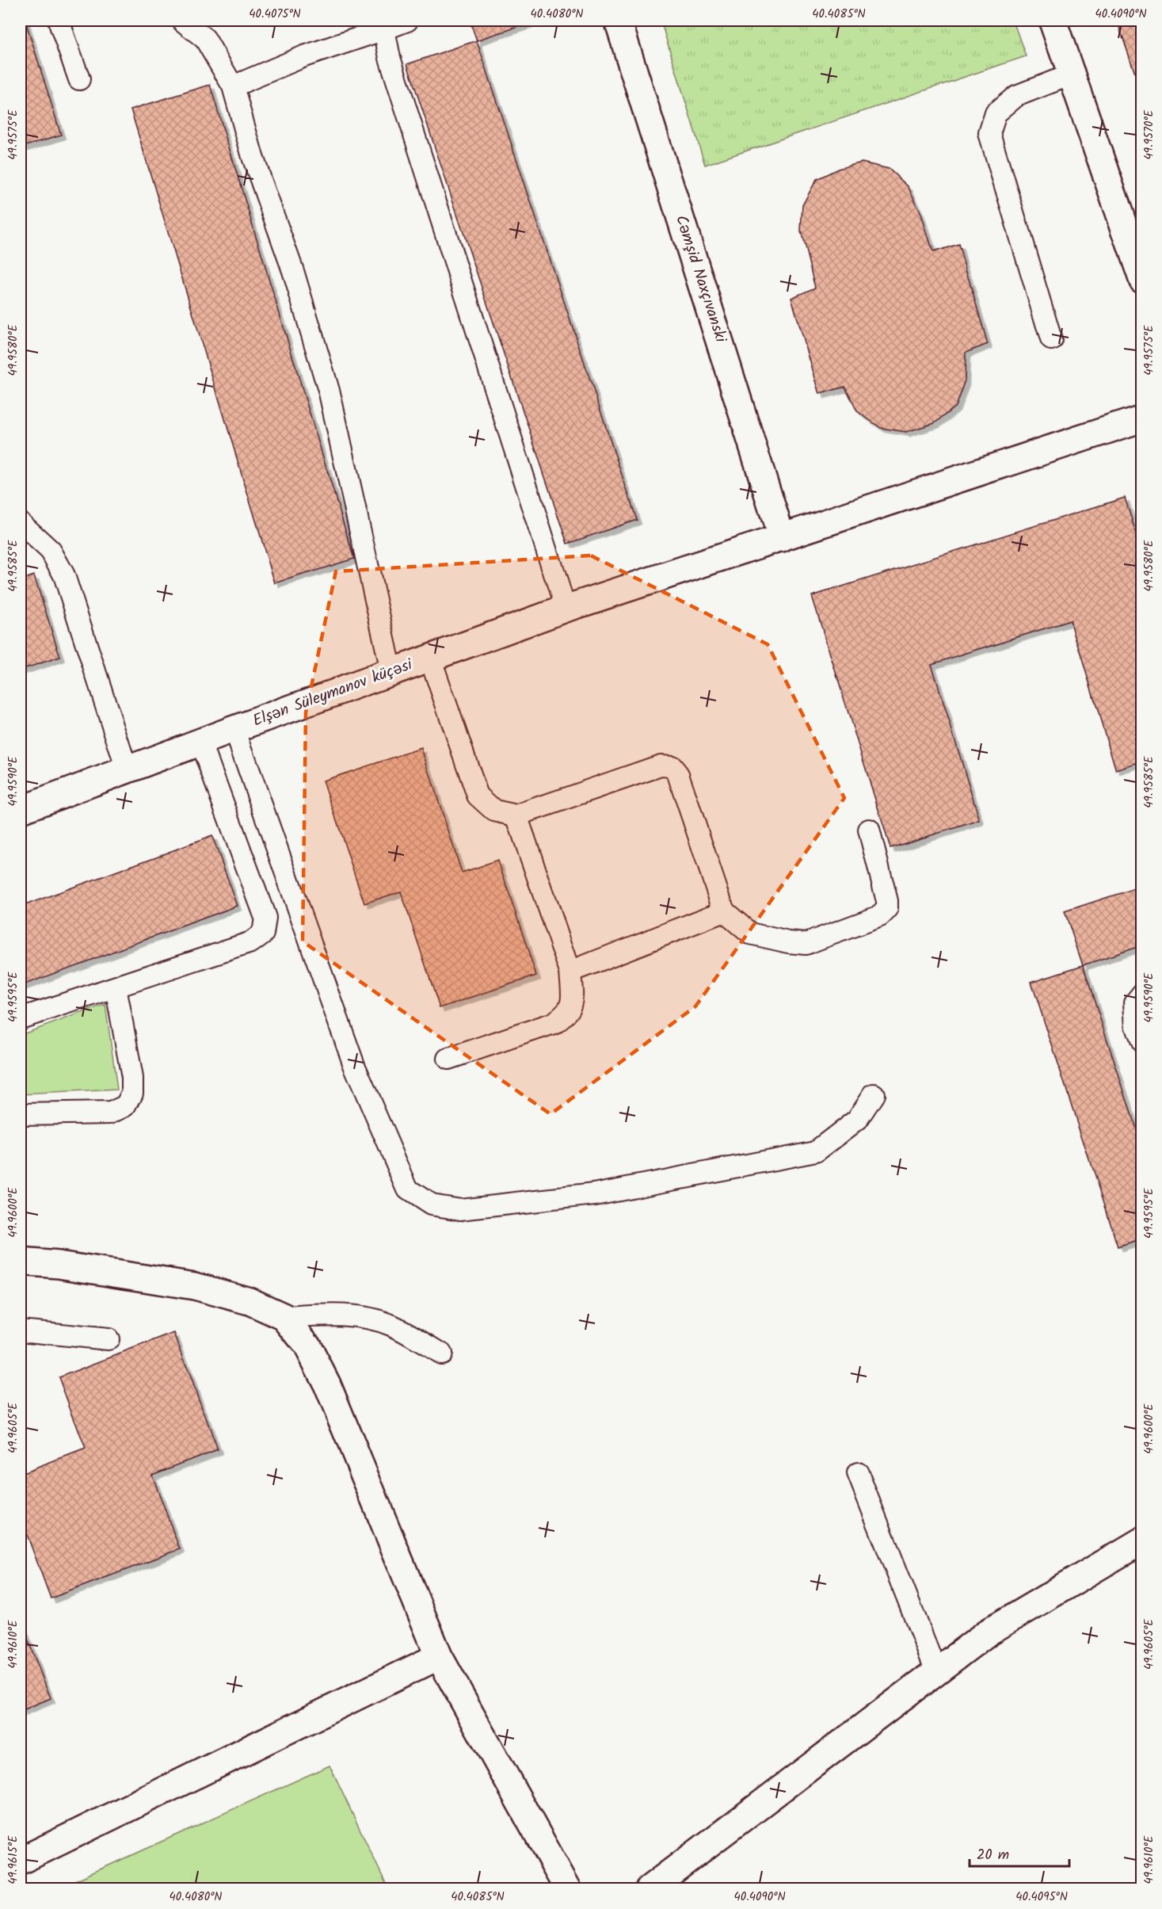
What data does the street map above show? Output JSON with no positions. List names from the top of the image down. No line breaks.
{"streets":{"street":["Cəmşid Naxçıvanski","Elşən Süleymanov küçəsi"]},"crossings":[["Cəmşid Naxçıvanski","Elşən Süleymanov küçəsi"]],"scale_bar":"20 m","coordinates":["40.4075°N","40.4080°N","40.4085°N","40.4090°N","49.9575°E","49.9570°E","49.9580°E","49.9585°E","49.9590°E","49.9595°E","49.9600°E","49.9605°E","49.9610°E","49.9615°E","40.4095°N"]}
